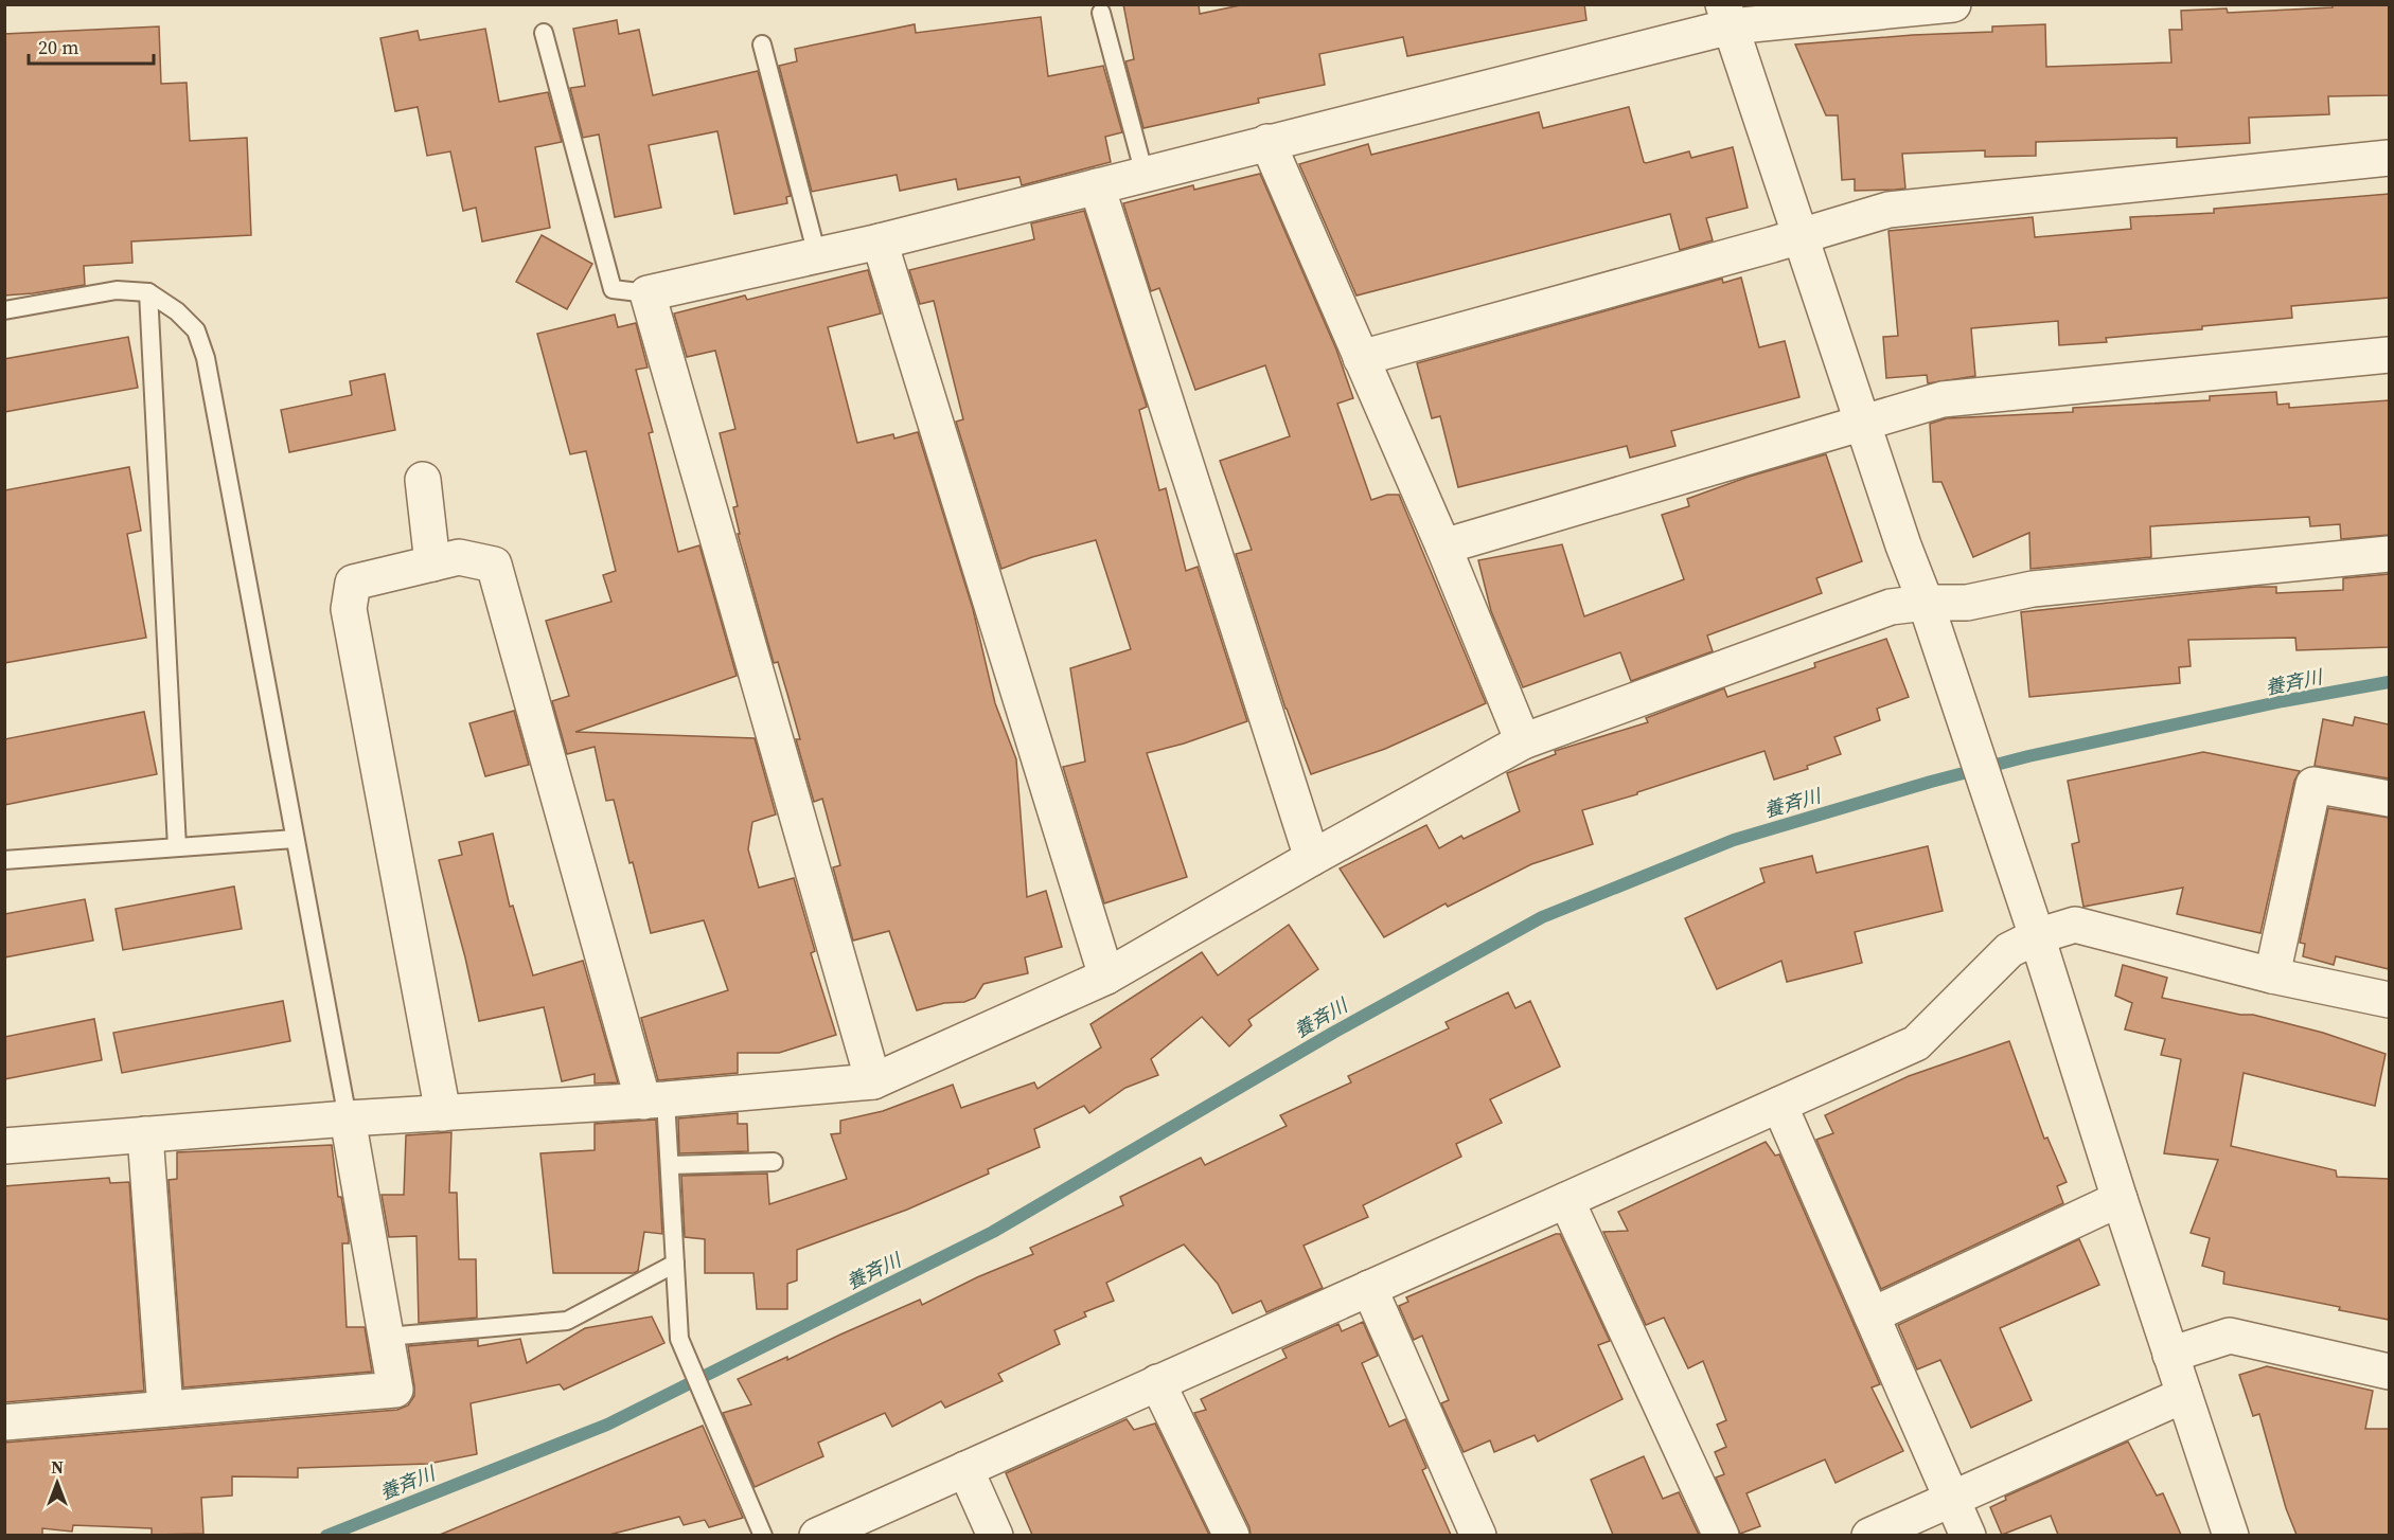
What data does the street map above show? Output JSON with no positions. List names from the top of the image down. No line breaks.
{"water":["養斉川"],"scale_bar":"20 m","north":"top"}
